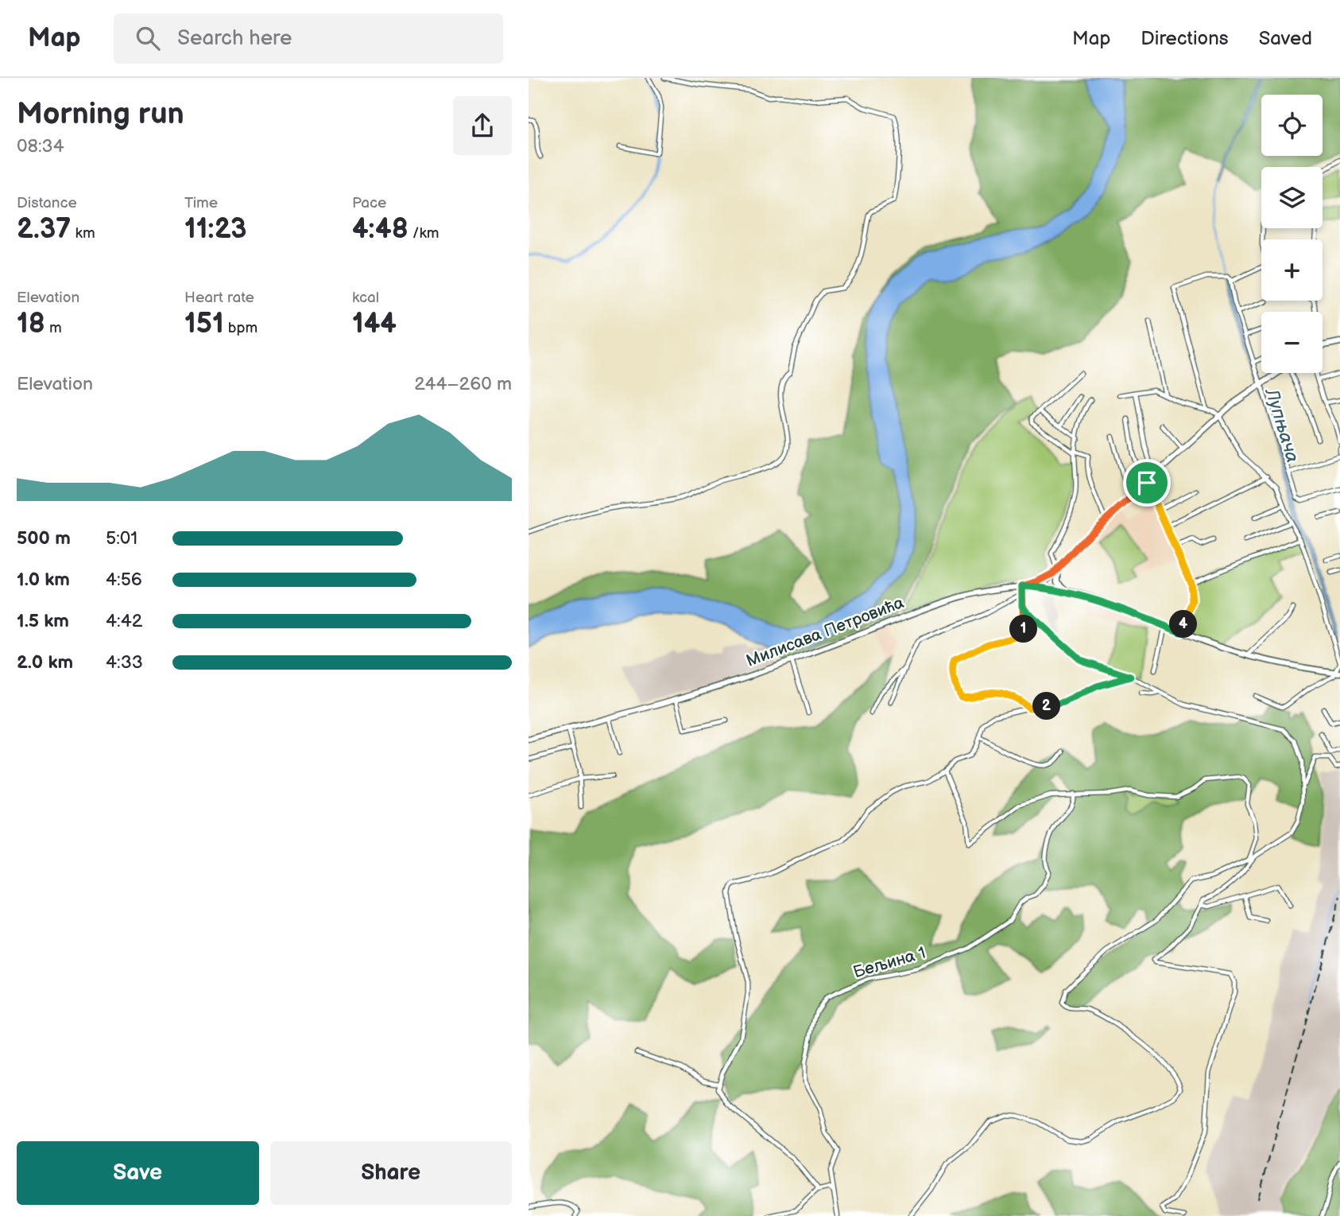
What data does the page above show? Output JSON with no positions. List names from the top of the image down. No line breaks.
{"streets":{"main road":["Милисава Петровића"],"street":["Бељина 1"]},"water":["Лупњача"],"page":{"header":"Map","search":"Search here","nav":["Map","Directions","Saved"],"heading":["Morning run","08:34"],"map_buttons":["+","−"],"stats":[["Distance","2.37 km"],["Time","11:23"],["Pace","4:48 /km"],["Elevation","18 m"],["Heart rate","151 bpm"],["kcal","144"]],"chart":["Elevation","244–260 m"],"list":[{"name":"500 m","note":"5:01"},{"name":"1.0 km","note":"4:56"},{"name":"1.5 km","note":"4:42"},{"name":"2.0 km","note":"4:33"}],"pins":["4","1","2"],"buttons":["Save","Share"]}}
